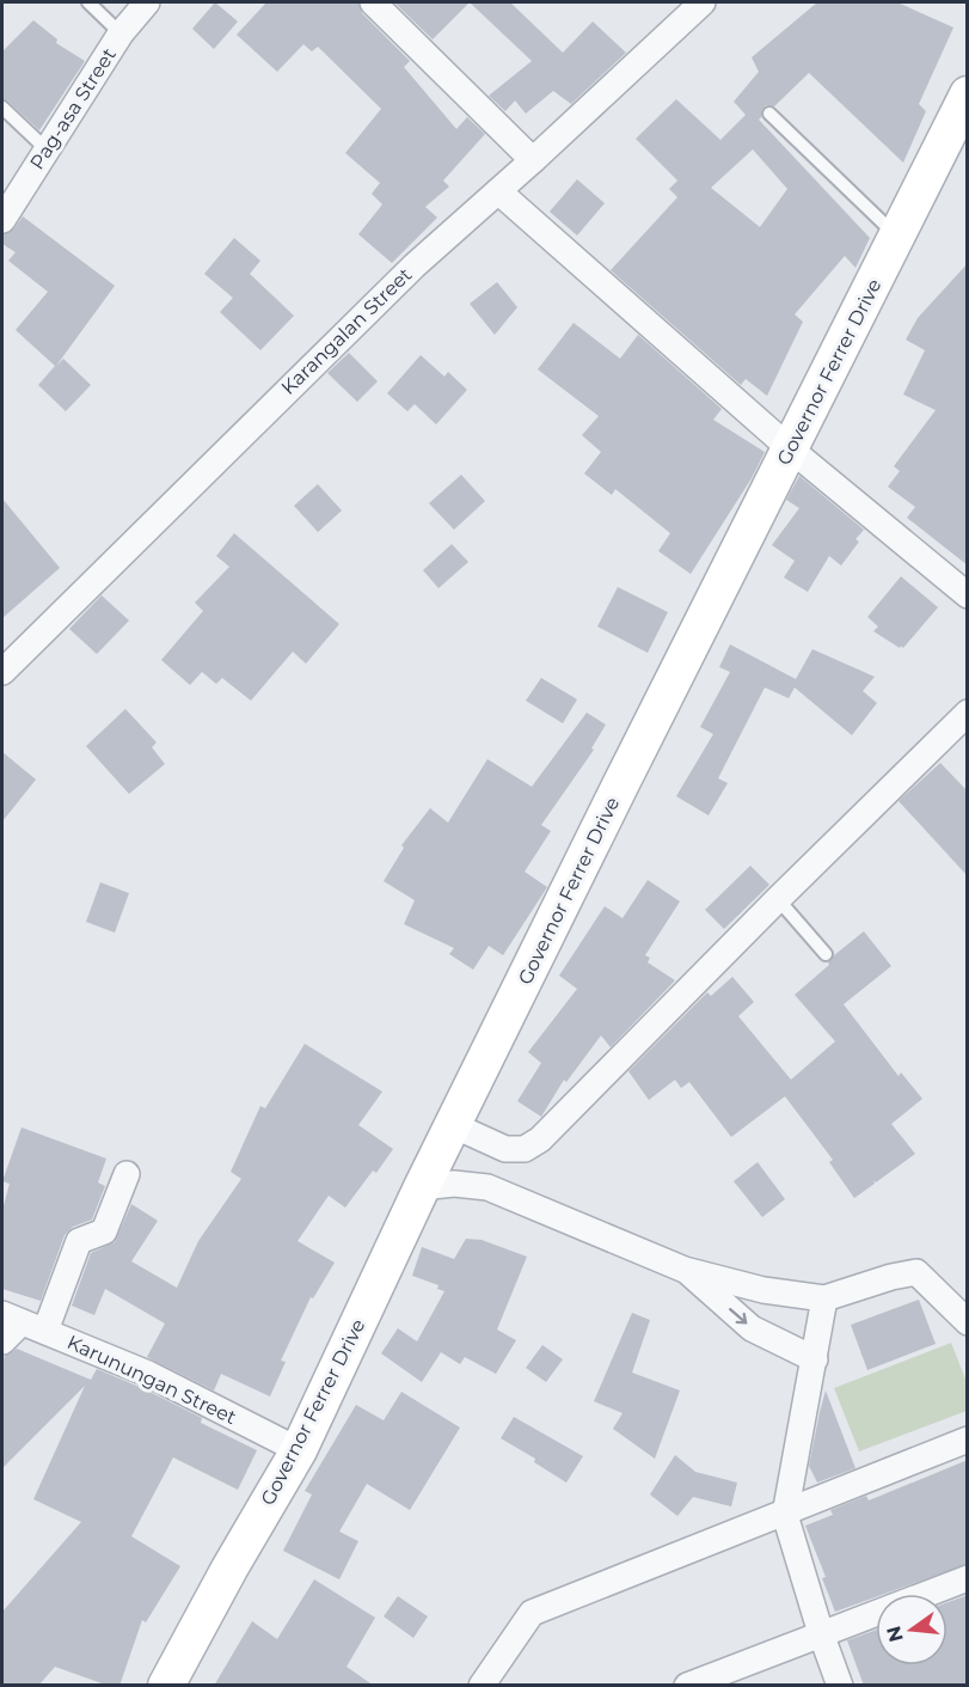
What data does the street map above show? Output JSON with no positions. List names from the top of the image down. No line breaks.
{"streets":{"main road":["Governor Ferrer Drive"],"street":["Pag-asa Street","Karangalan Street","Karunungan Street"]},"crossings":[["Governor Ferrer Drive","Karunungan Street"]],"north":"left"}
